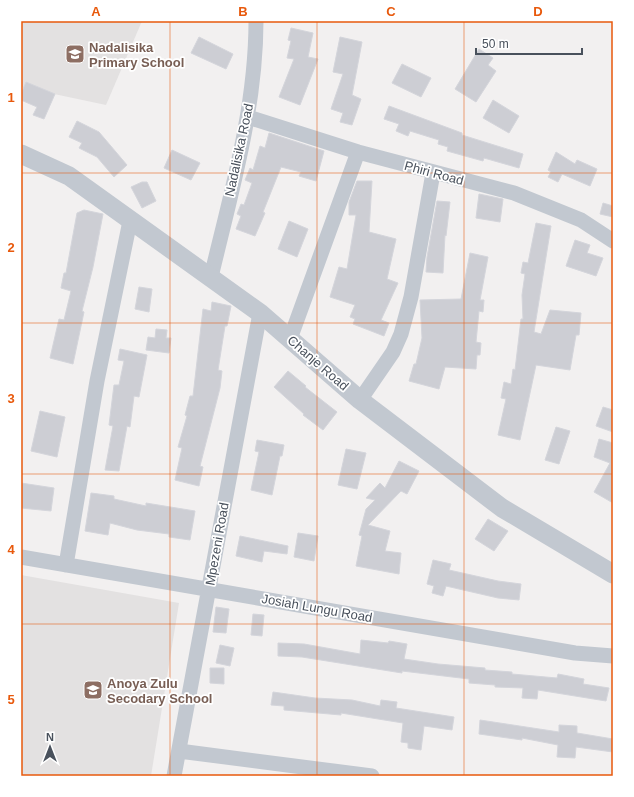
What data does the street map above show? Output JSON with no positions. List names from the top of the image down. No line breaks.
{"streets":{"street":["Nadalisika Road","Phiri Road","Chanje Road","Mpezeni Road","Josiah Lungu Road"]},"crossings":[["Nadalisika Road","Phiri Road"],["Nadalisika Road","Chanje Road"],["Chanje Road","Mpezeni Road"],["Mpezeni Road","Josiah Lungu Road"]],"places":{"school or university":["Nadalisika Primary School","Anoya Zulu Secodary School"]},"scale_bar":"50 m","north":"top","grid":{"columns":["A","B","C","D"],"rows":["1","2","3","4","5"]}}
